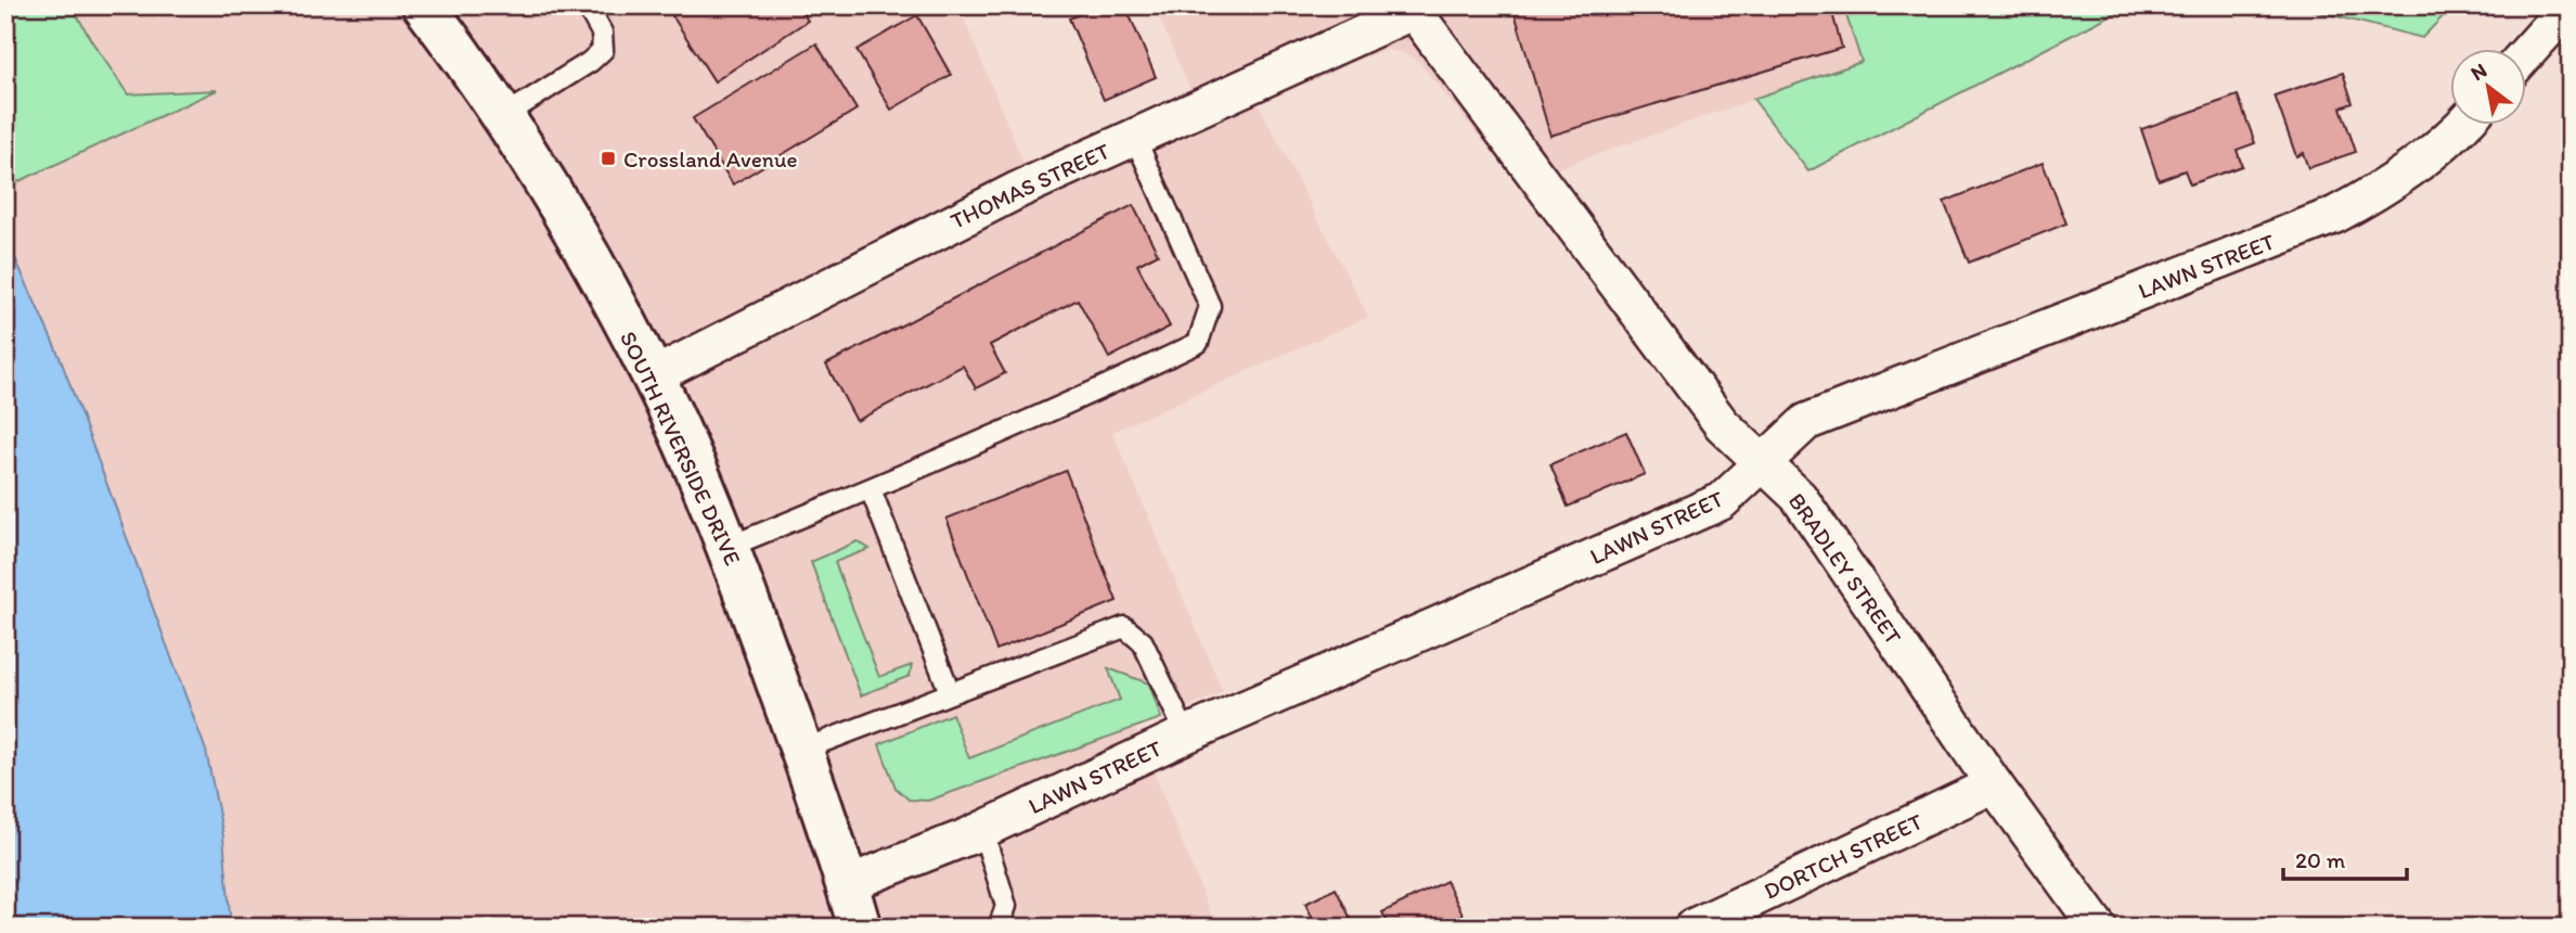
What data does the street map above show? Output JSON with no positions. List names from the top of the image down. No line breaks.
{"streets":{"highway":["SOUTH RIVERSIDE DRIVE"],"street":["THOMAS STREET","LAWN STREET","BRADLEY STREET","DORTCH STREET"]},"crossings":[["THOMAS STREET","SOUTH RIVERSIDE DRIVE"],["THOMAS STREET","BRADLEY STREET"],["LAWN STREET","SOUTH RIVERSIDE DRIVE"],["LAWN STREET","BRADLEY STREET"],["BRADLEY STREET","DORTCH STREET"]],"places":{"transit":["Crossland Avenue"]},"scale_bar":"20 m","north":"top left"}
